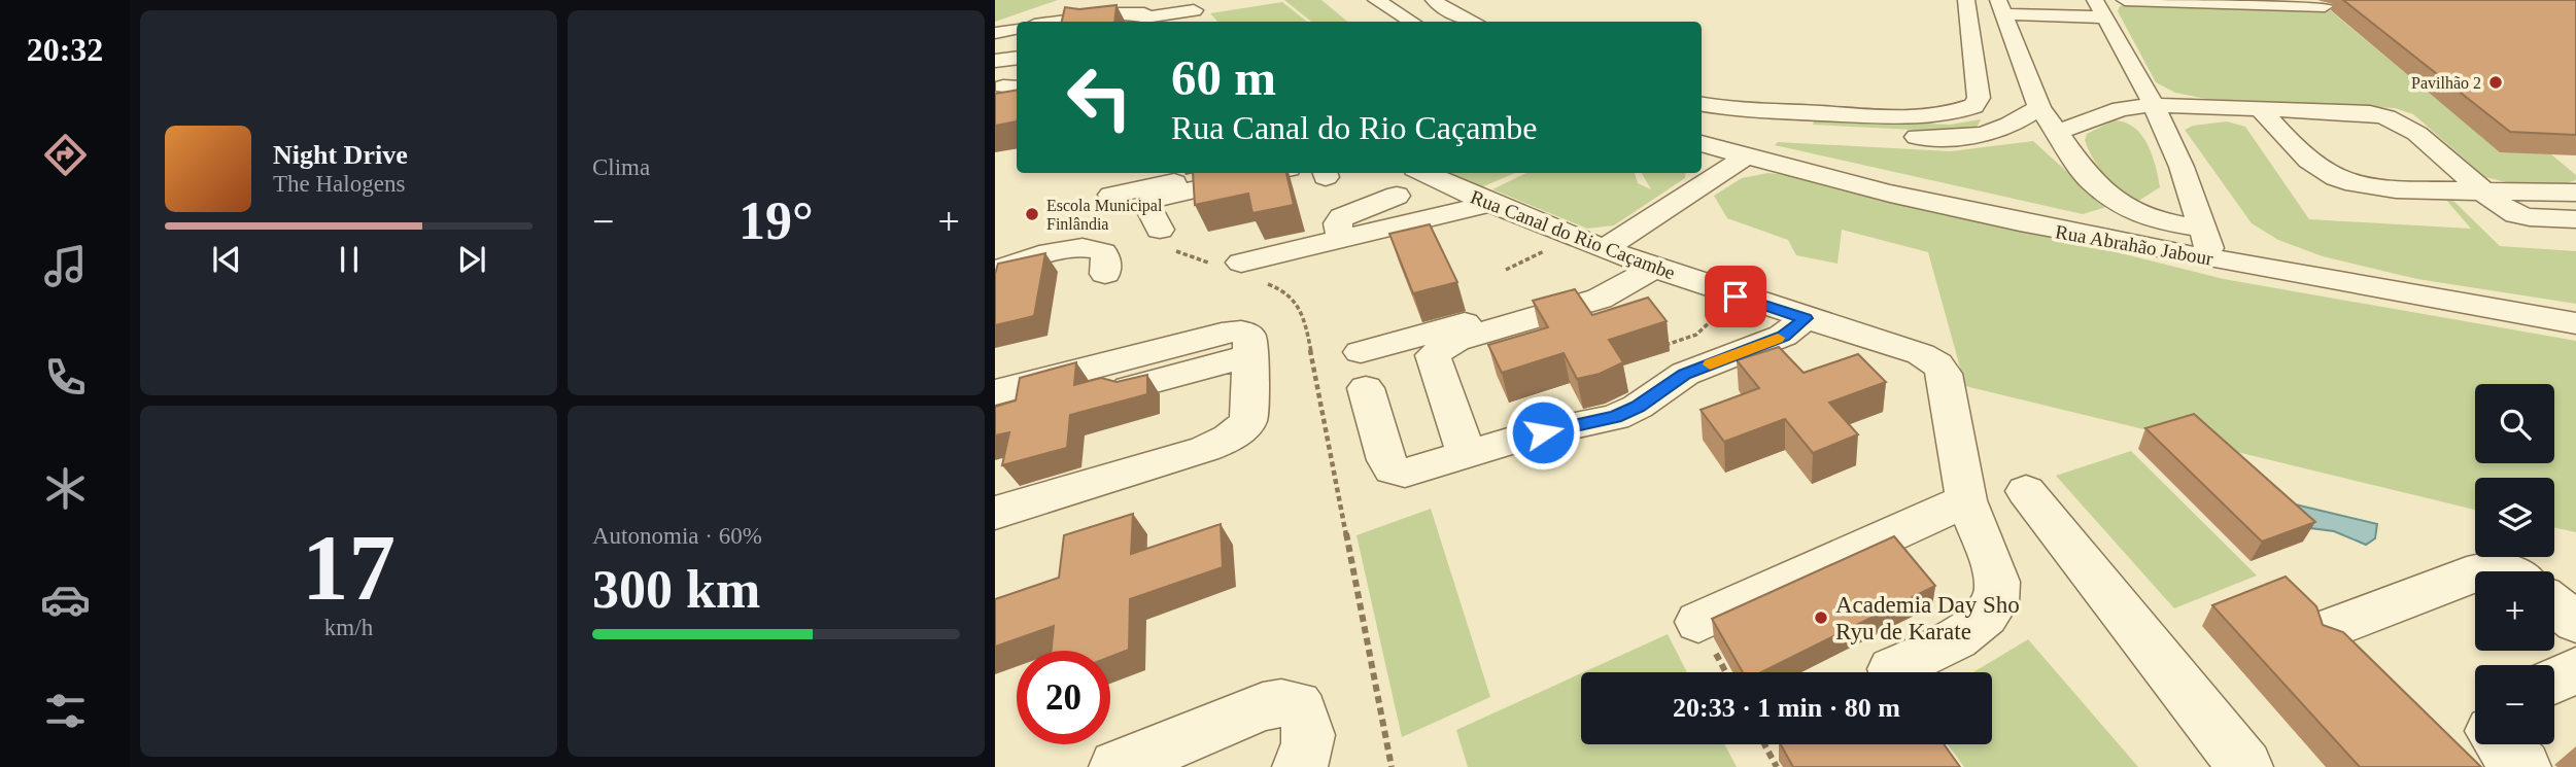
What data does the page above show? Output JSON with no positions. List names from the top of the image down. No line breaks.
{"streets":{"street":["Rua Canal do Rio Caçambe","Rua Abrahão Jabour"]},"places":["Pavilhão 2","Escola Municipal Finlândia","Academia Day Sho Ryu de Karate"],"page":{"tabs":"20:32","tile":["Clima",["17","km/h"],["Autonomia · 60%","300 km"]],"turn":["60 m","Rua Canal do Rio Caçambe"],"song":["Night Drive","The Halogens"],"heat":["−","19°","+"],"map_buttons":["+","−"],"limit":"20","trip":"20:33 · 1 min · 80 m"}}
